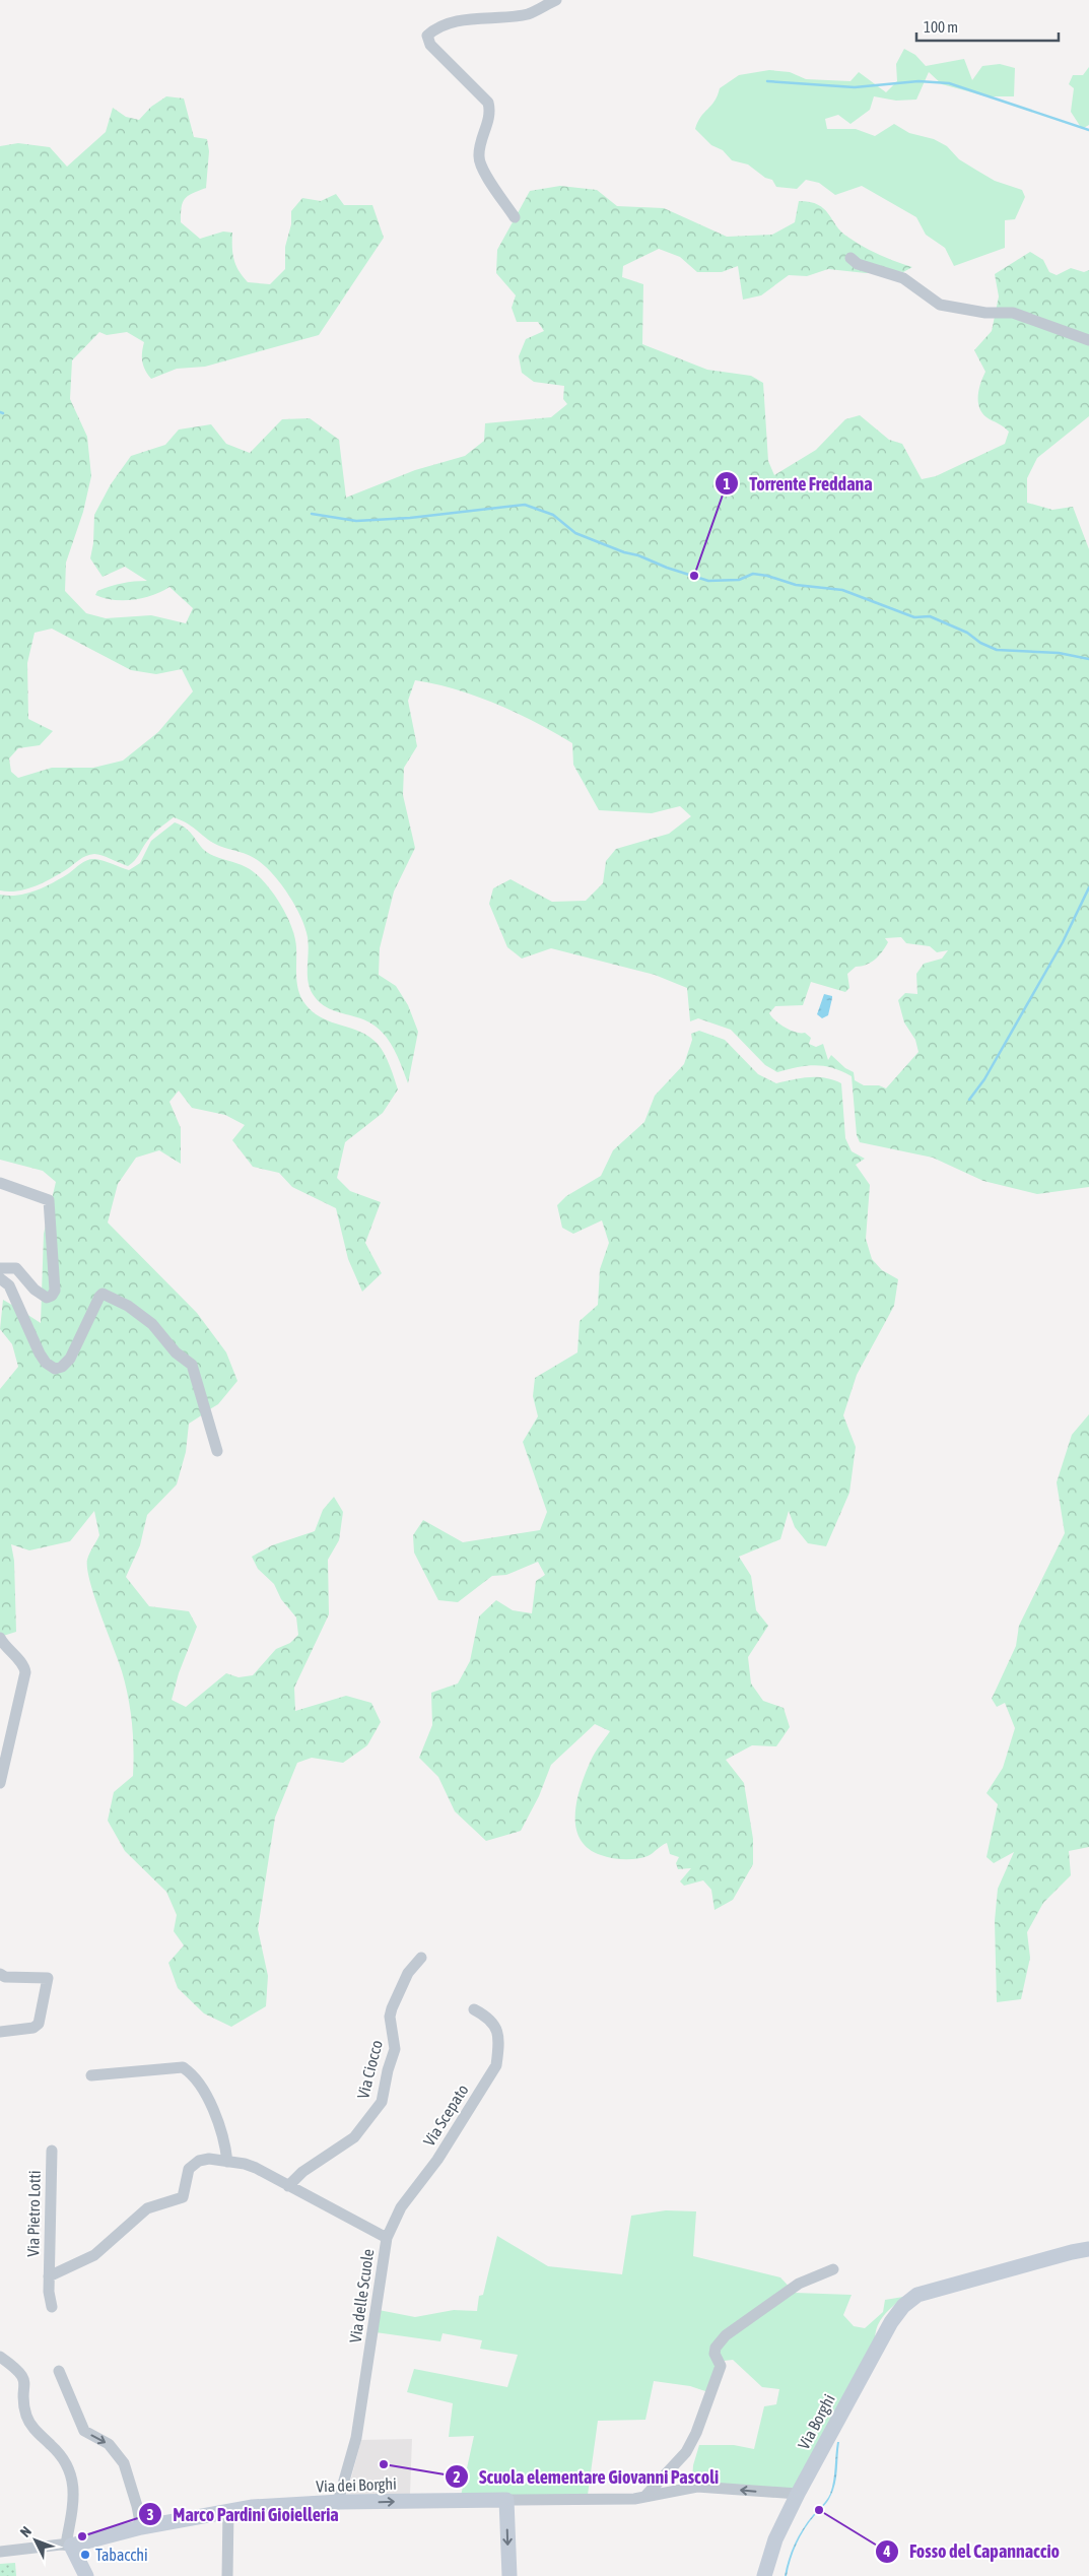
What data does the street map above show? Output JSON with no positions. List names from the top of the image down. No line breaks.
{"streets":{"street":["Via Ciocco","Via Scepato","Via Pietro Lotti","Via delle Scuole","Via Borghi","Via dei Borghi"]},"crossings":[["Via Ciocco","Via delle Scuole"],["Via Scepato","Via delle Scuole"],["Via Pietro Lotti","Via delle Scuole"],["Via delle Scuole","Via dei Borghi"],["Via Borghi","Via dei Borghi"]],"places":["Torrente Freddana","Scuola elementare Giovanni Pascoli","Fosso del Capannaccio","Marco Pardini Gioielleria","Tabacchi"],"scale_bar":"100 m","north":"top left"}
